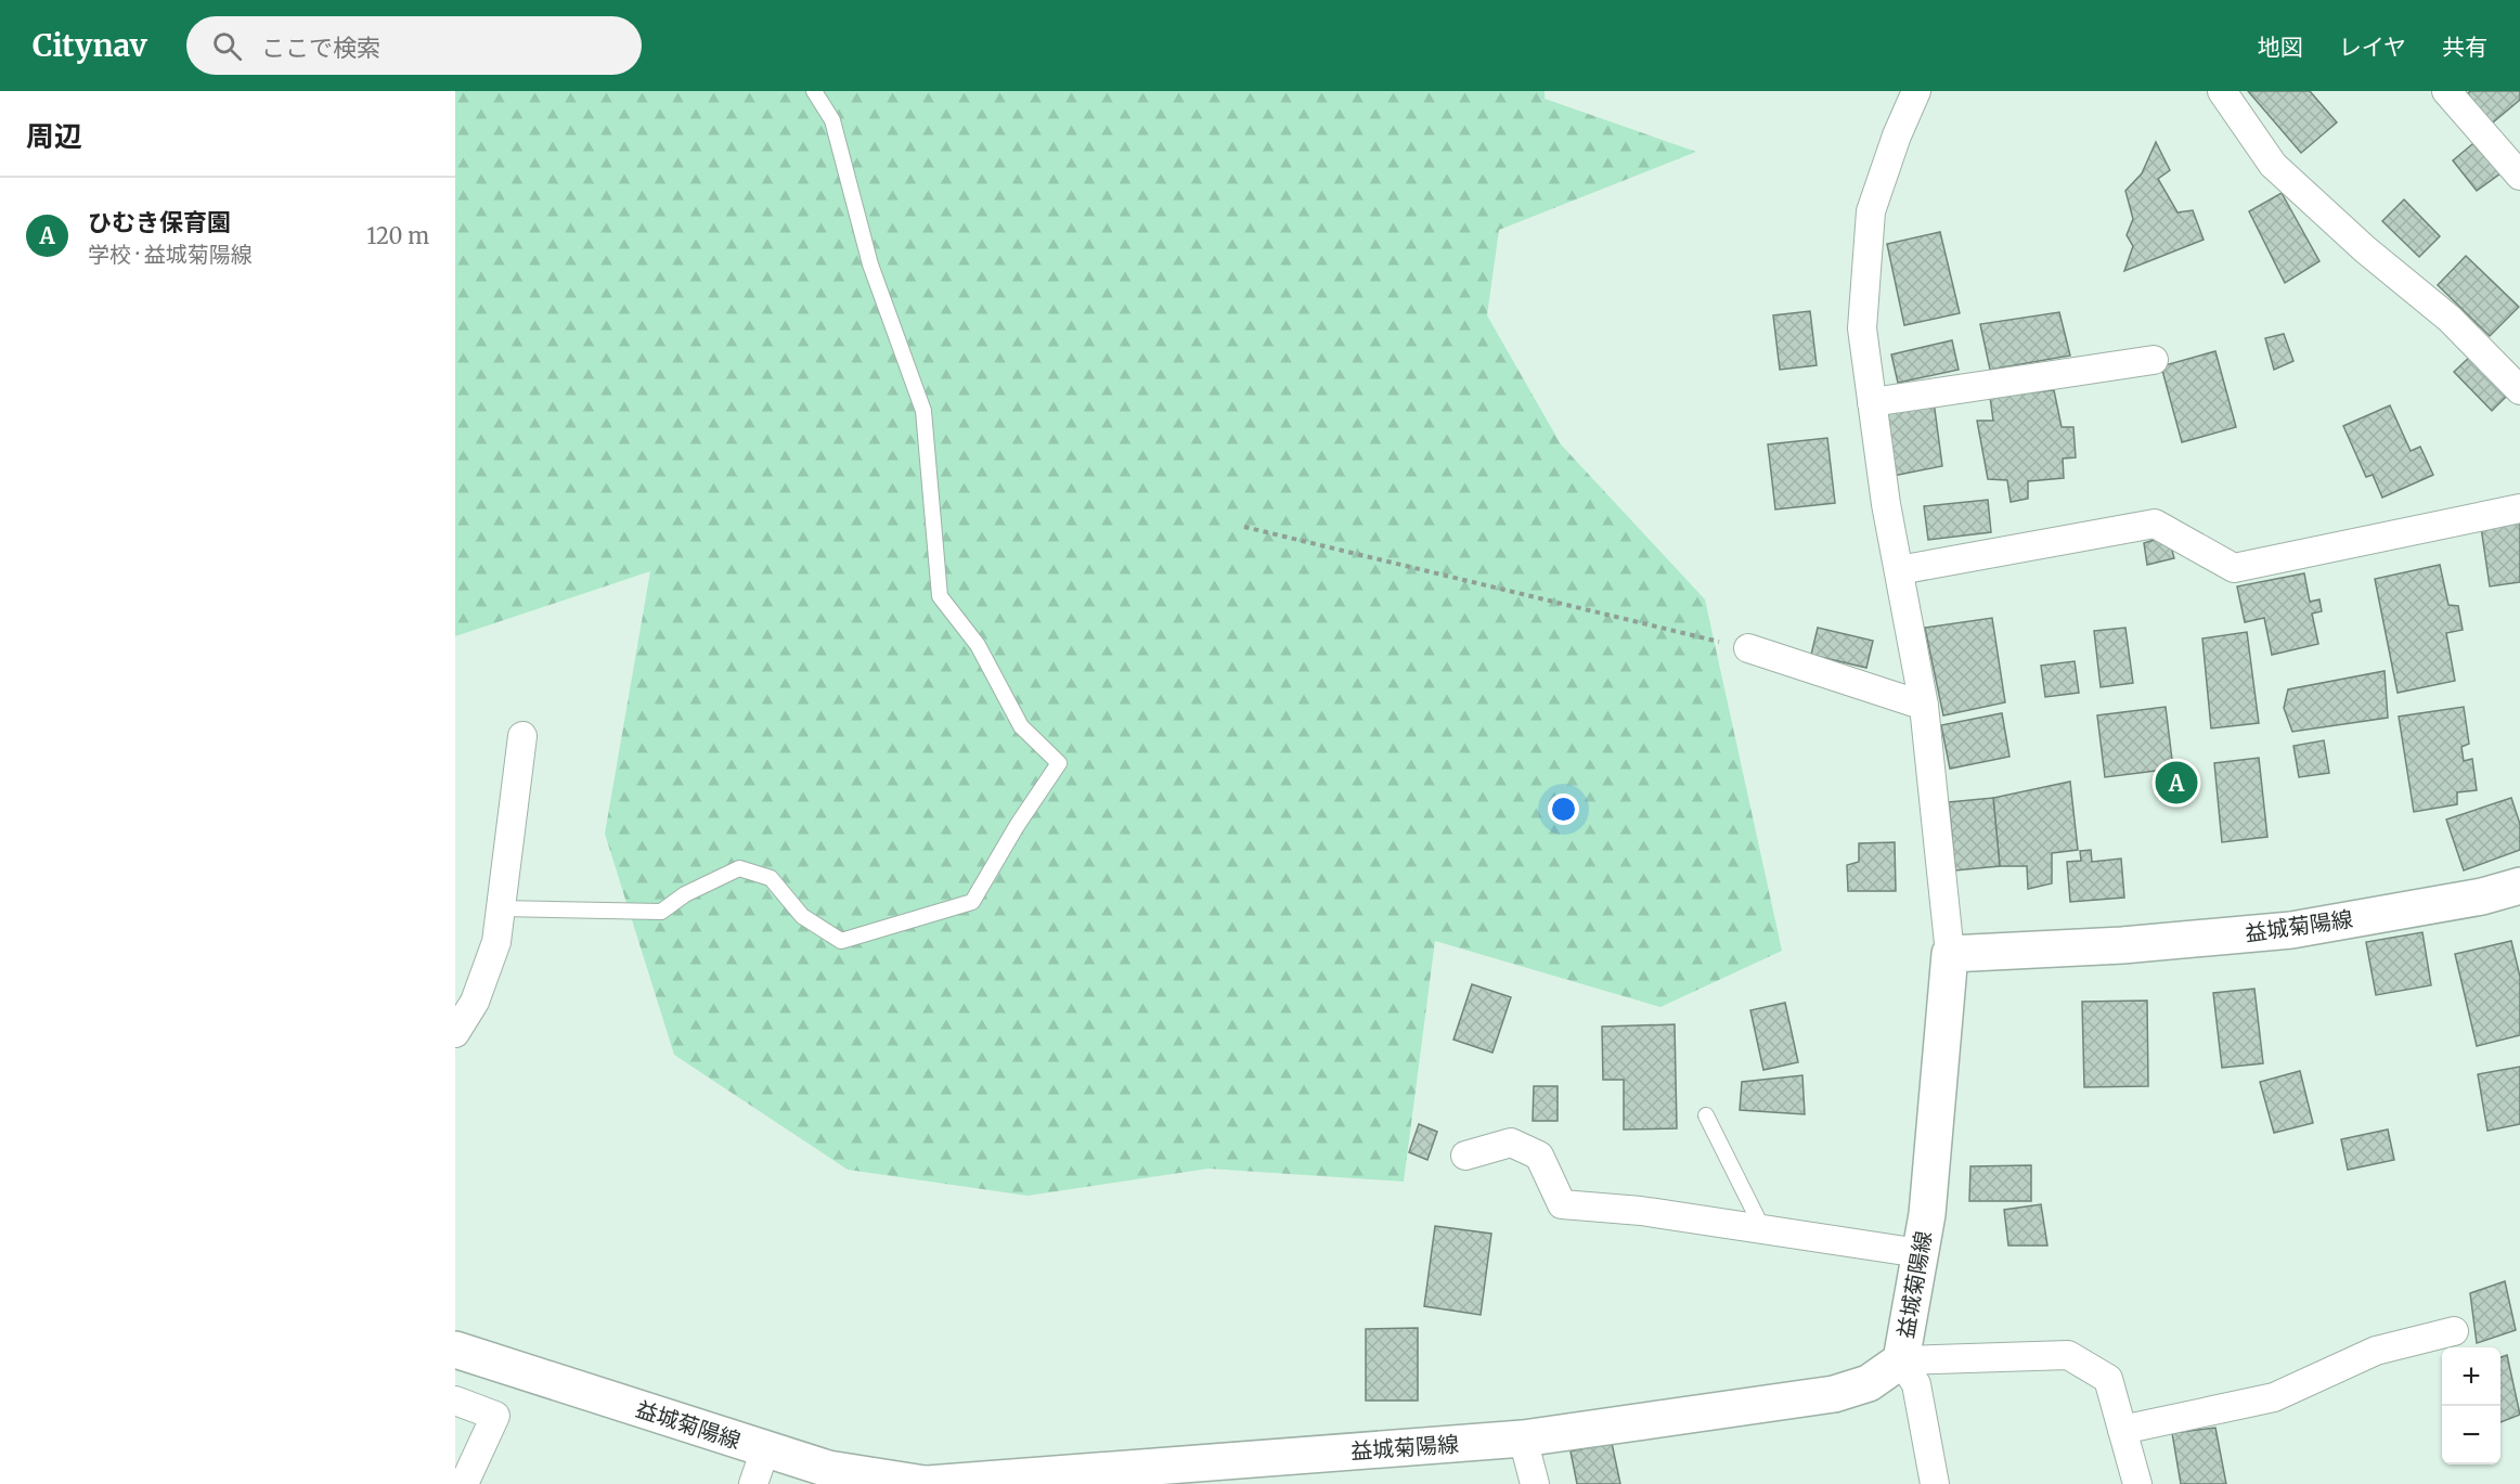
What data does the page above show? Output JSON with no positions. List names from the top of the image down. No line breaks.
{"streets":{"main road":["益城菊陽線"]},"page":{"header":"Citynav","search":"ここで検索","nav":["地図","レイヤ","共有"],"heading":"周辺","list":[{"mark":"A","name":"ひむき保育園","note":"学校 · 益城菊陽線","value":"120 m"}],"pins":"A","map_buttons":["+","−"]}}
